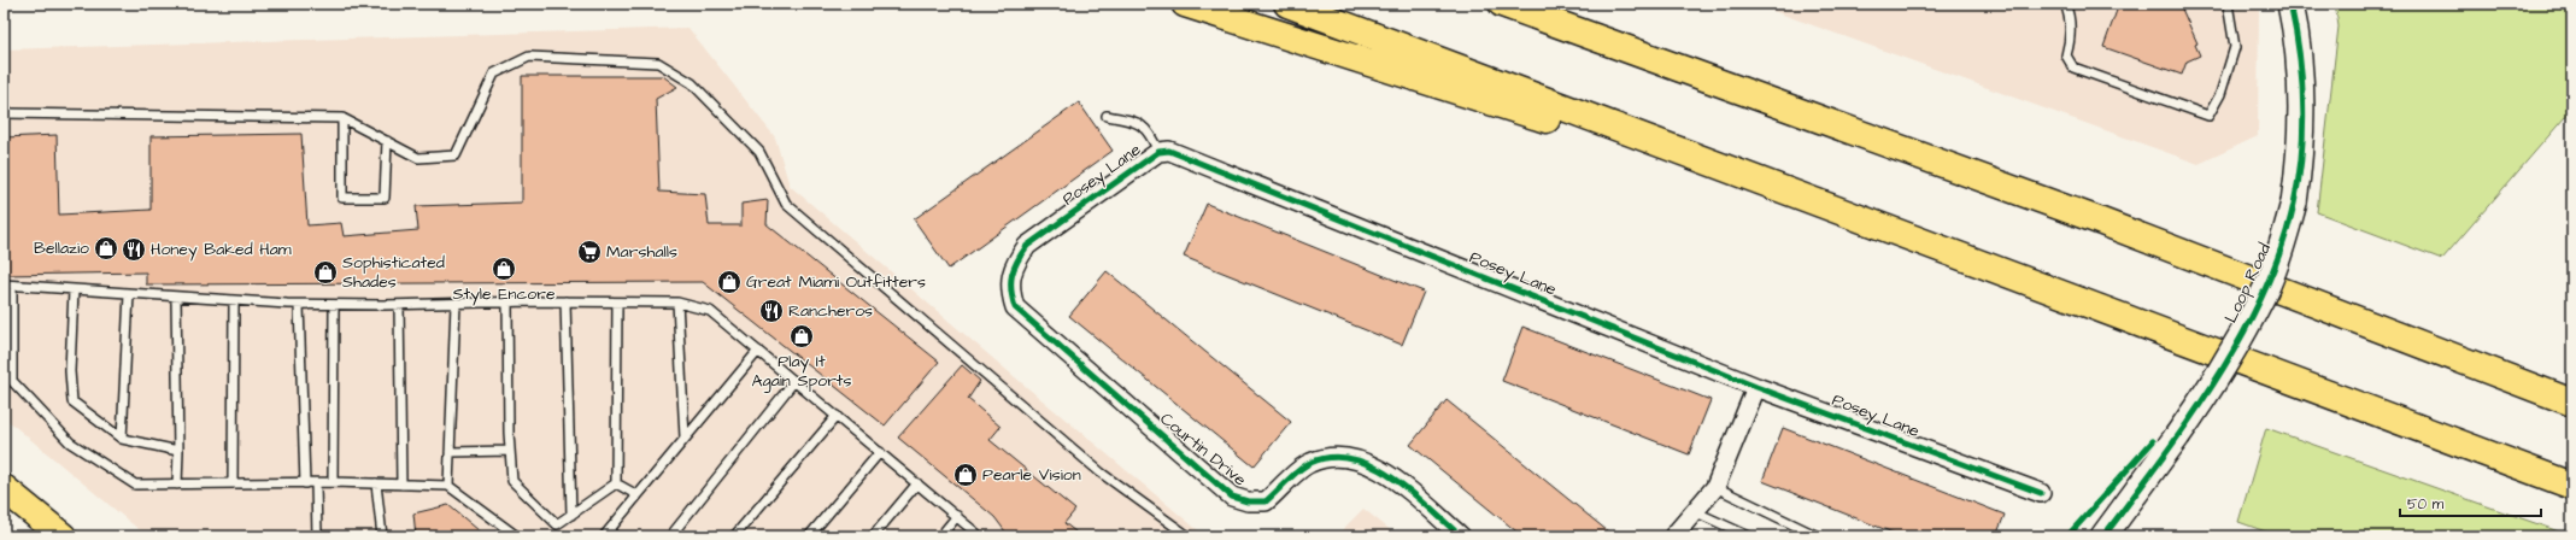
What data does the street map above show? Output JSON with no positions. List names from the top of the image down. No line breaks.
{"streets":{"street":["Posey Lane","Loop Road","Courtin Drive"]},"crossings":[["Posey Lane","Courtin Drive"]],"places":{"shop":["Bellazio","Style Encore","Sophisticated Shades","Great Miami Outfitters","Play It Again Sports","Pearle Vision"],"restaurant":["Honey Baked Ham","Rancheros"],"supermarket":["Marshalls"]},"scale_bar":"50 m"}
